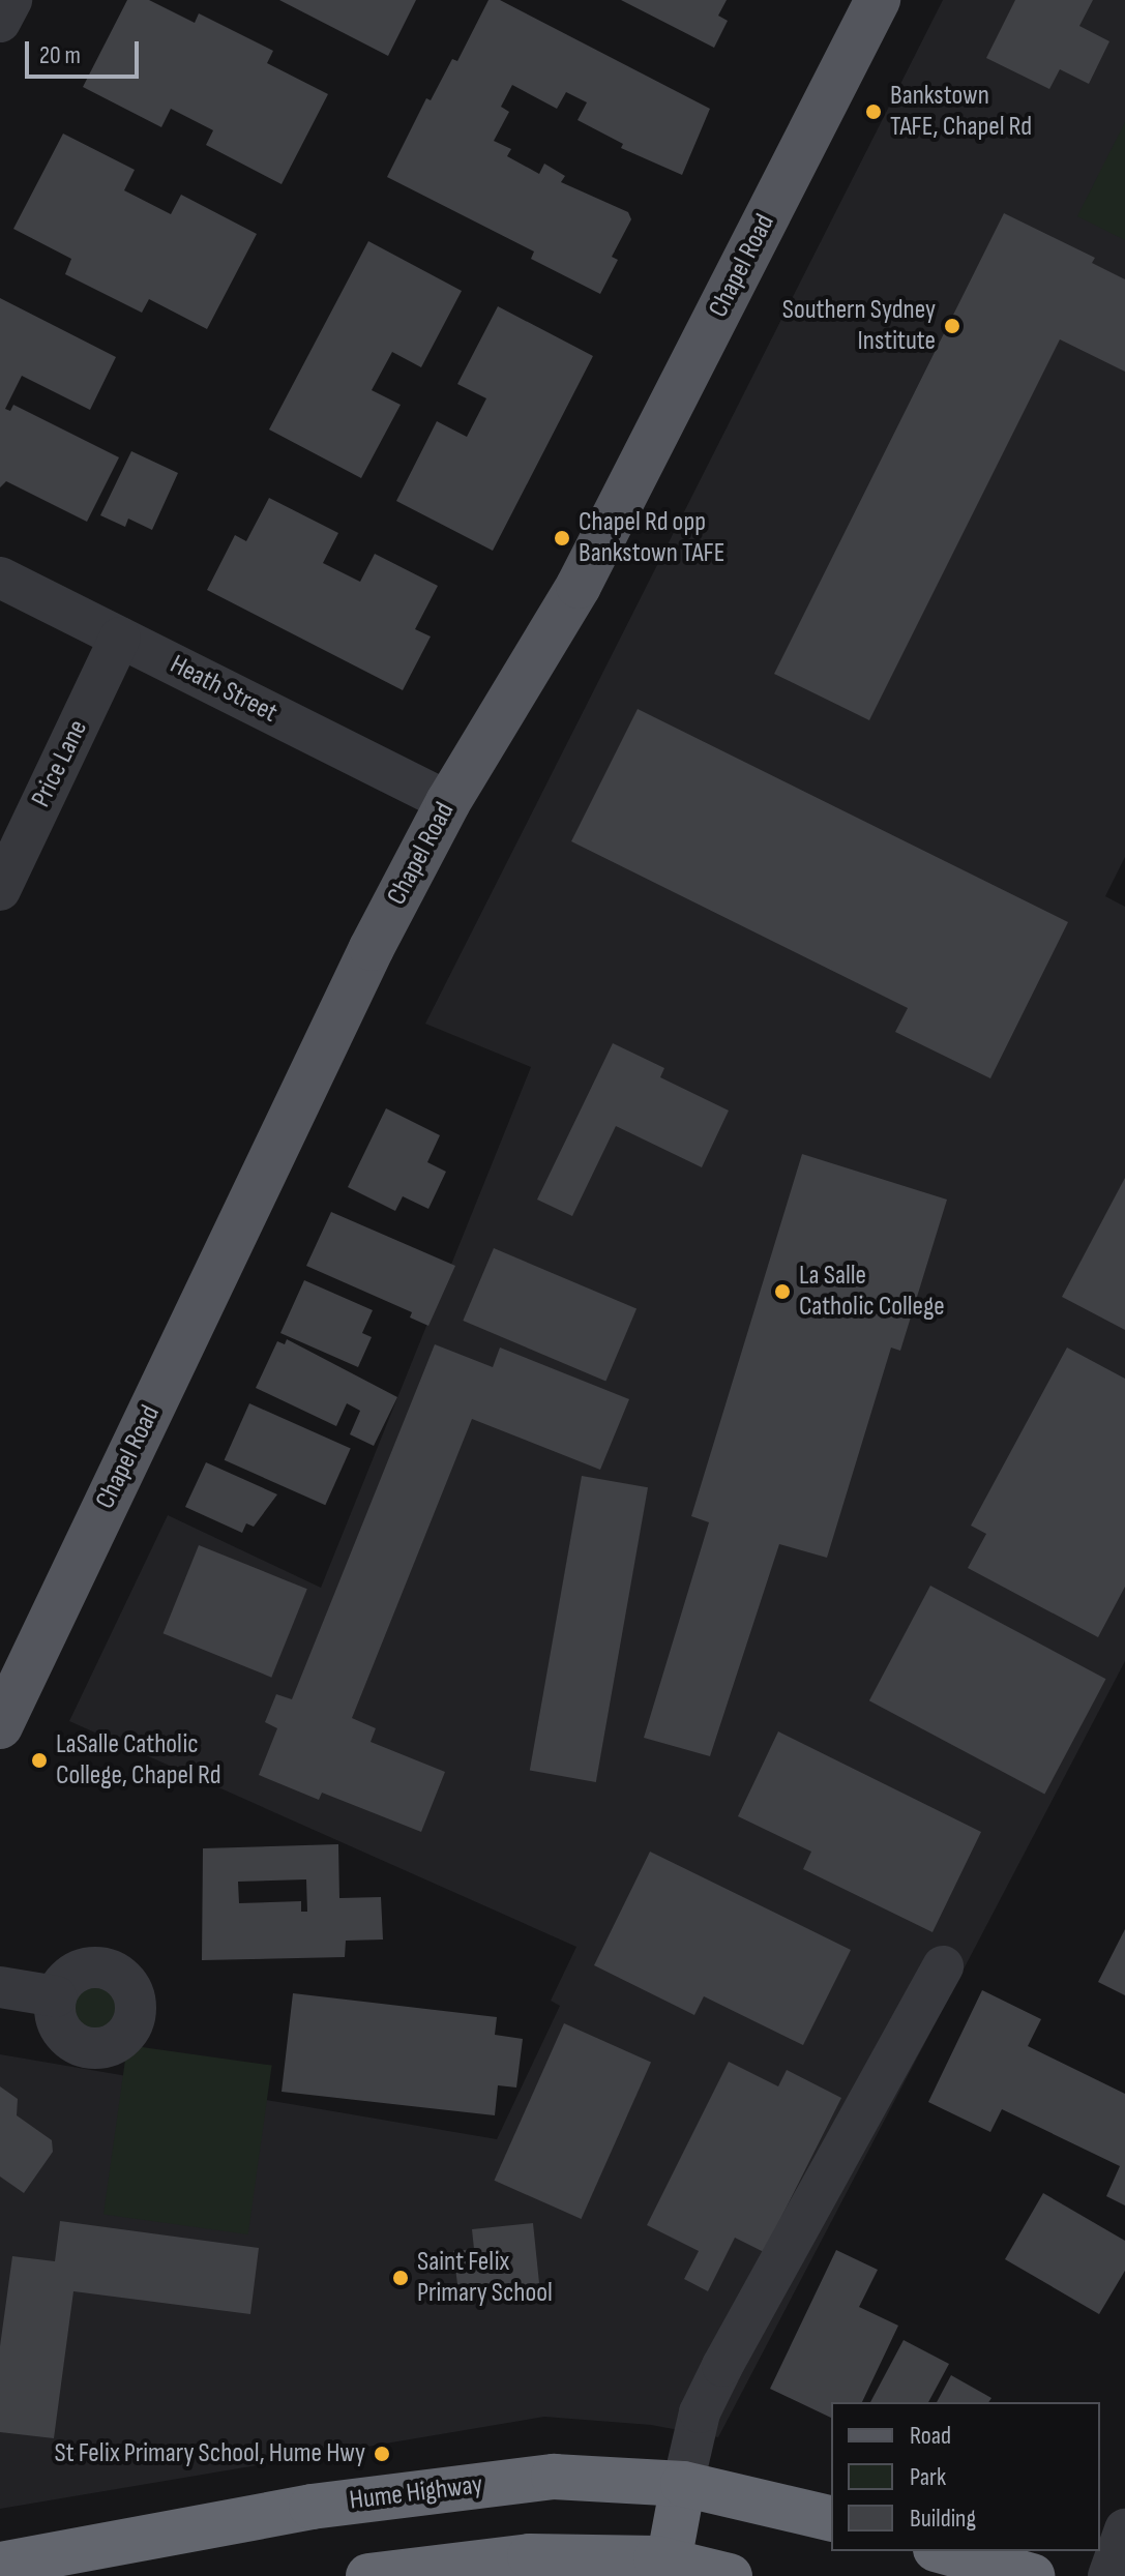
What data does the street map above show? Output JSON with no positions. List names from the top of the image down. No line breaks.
{"streets":{"highway":["Hume Highway"],"main road":["Chapel Road"],"street":["Heath Street","Price Lane"]},"crossings":[["Chapel Road","Heath Street"],["Heath Street","Price Lane"]],"places":["Bankstown TAFE, Chapel Rd","Southern Sydney Institute","Chapel Rd opp Bankstown TAFE","La Salle Catholic College","LaSalle Catholic College, Chapel Rd","Saint Felix Primary School","St Felix Primary School, Hume Hwy"],"legend":["Road","Park","Building"],"scale_bar":"20 m"}
